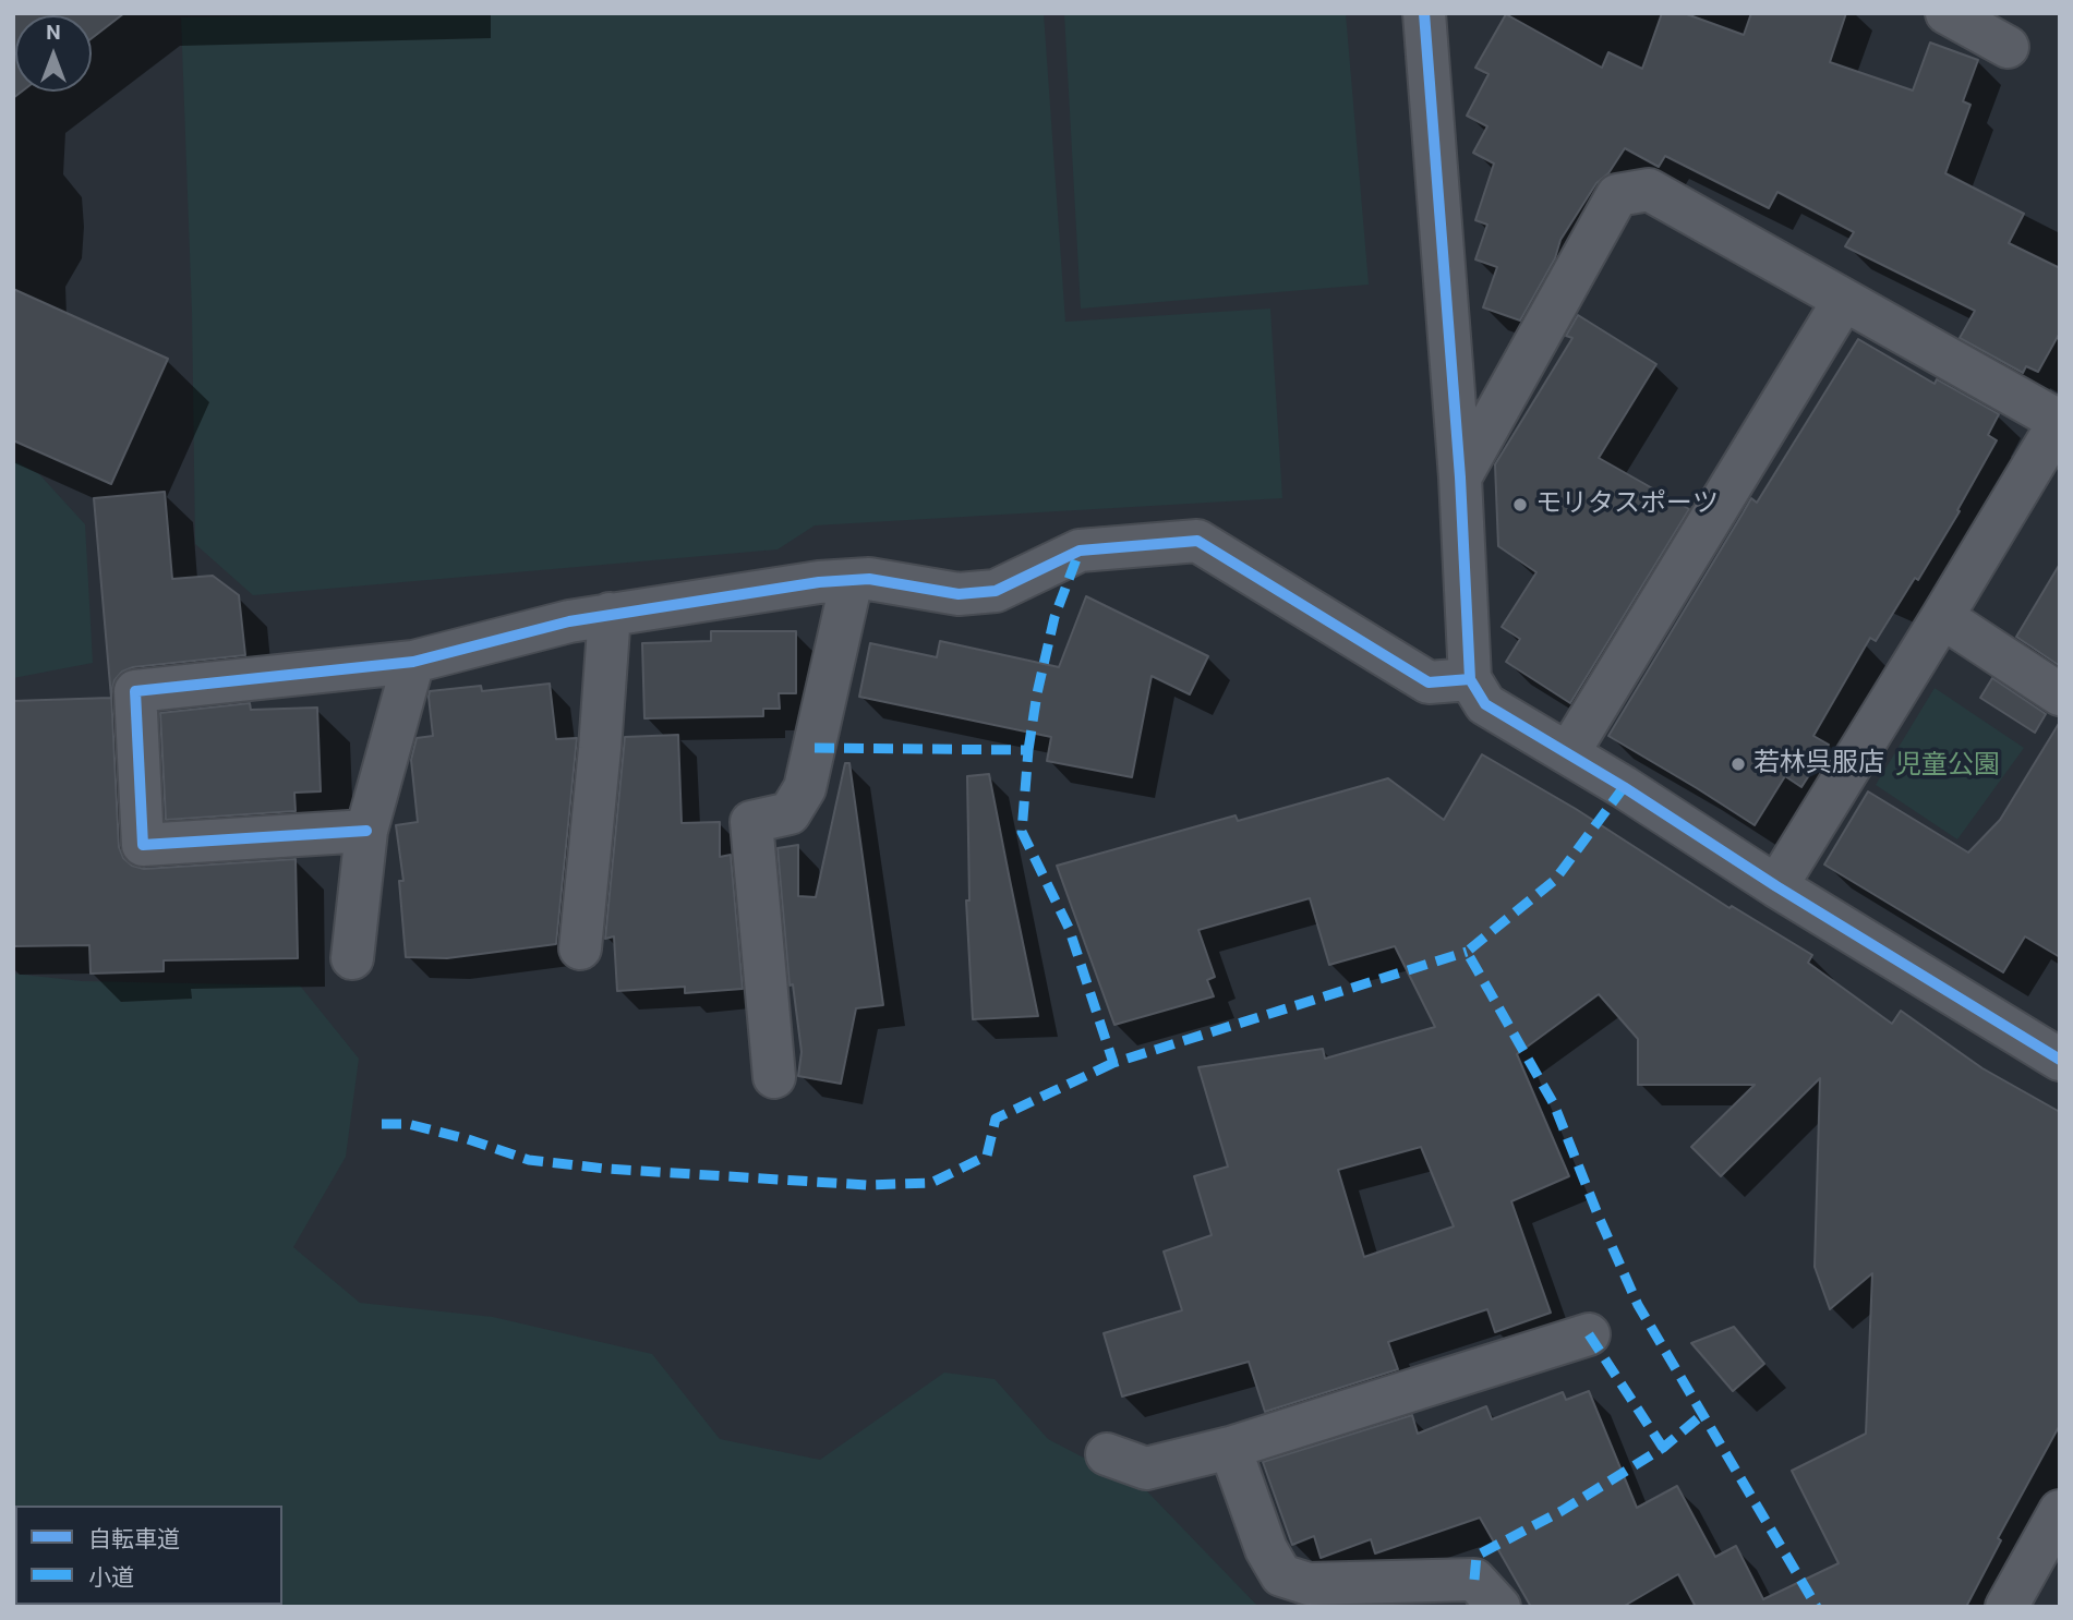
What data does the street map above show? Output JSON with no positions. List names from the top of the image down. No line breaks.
{"parks":["児童公園"],"places":["モリタスポーツ","若林呉服店"],"legend":["自転車道","小道"],"north":"top"}
